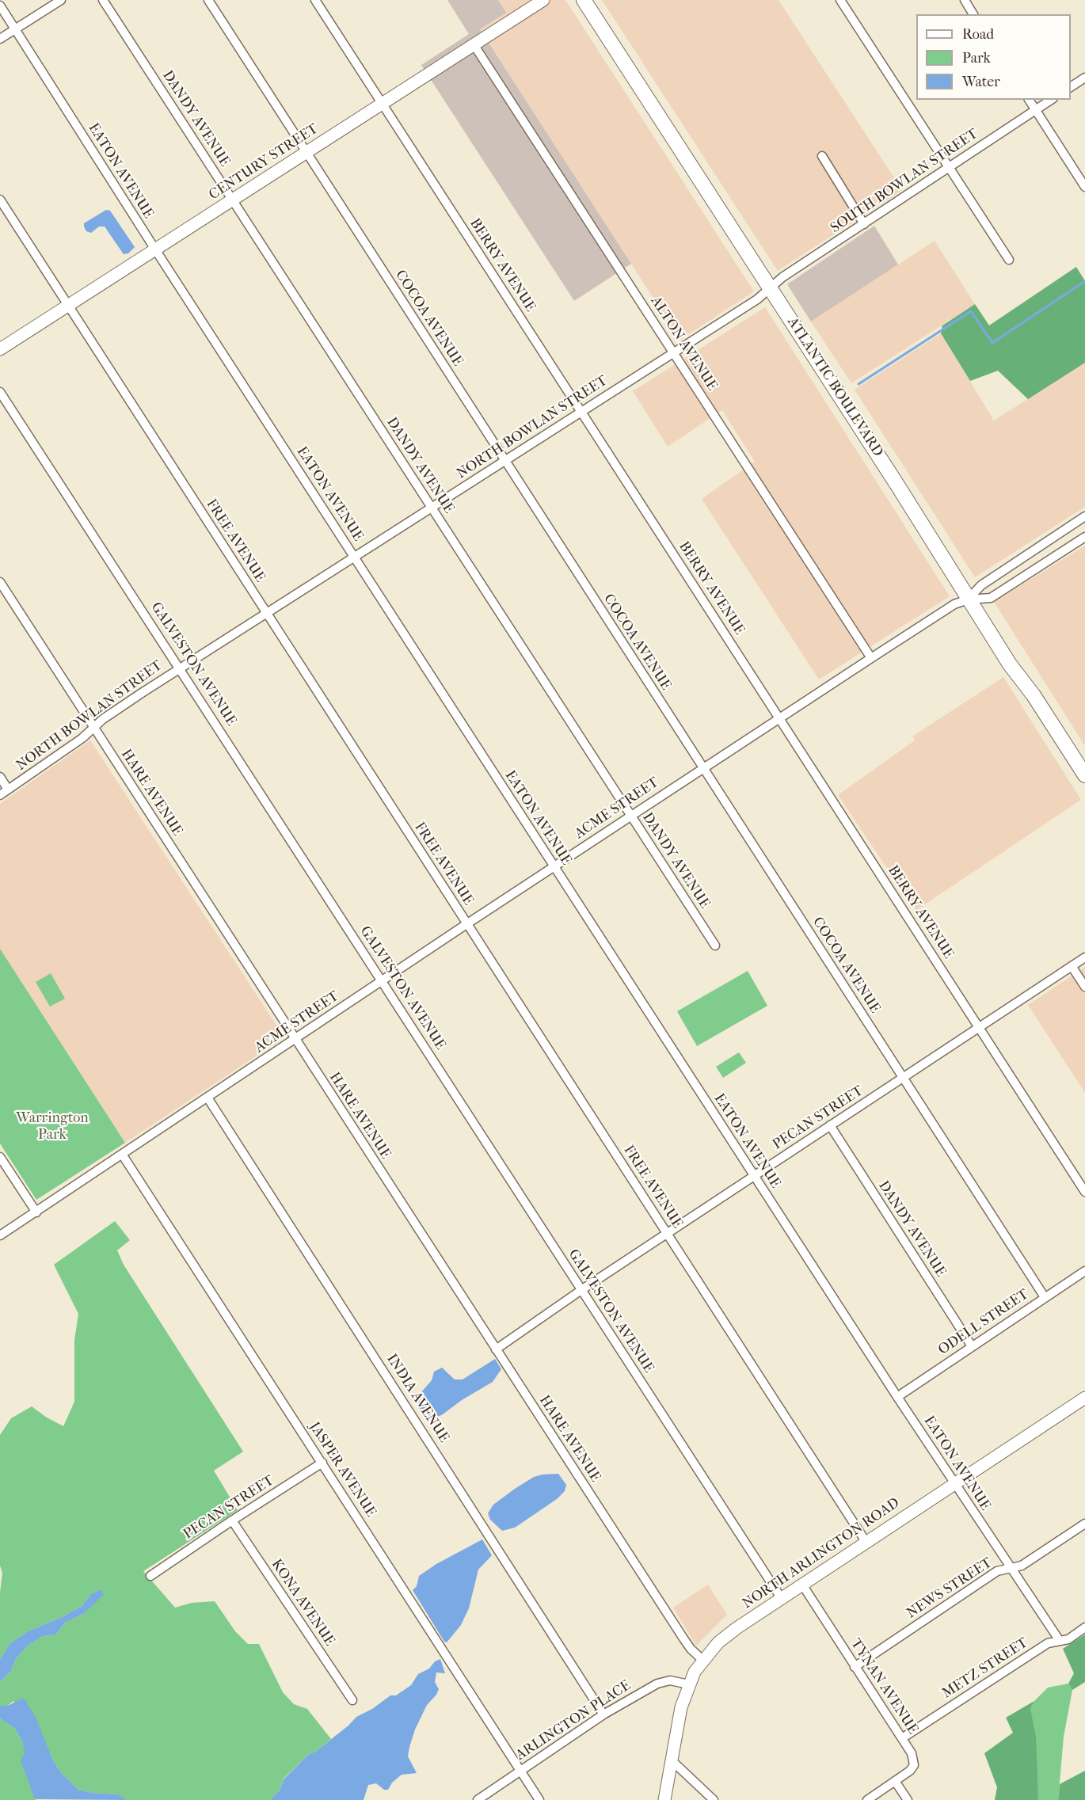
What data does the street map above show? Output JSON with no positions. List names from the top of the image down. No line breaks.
{"streets":{"main road":["ATLANTIC BOULEVARD"],"street":["DANDY AVENUE","CENTURY STREET","EATON AVENUE","SOUTH BOWLAN STREET","BERRY AVENUE","COCOA AVENUE","ALTON AVENUE","NORTH BOWLAN STREET","FREE AVENUE","GALVESTON AVENUE","HARE AVENUE","ACME STREET","PECAN STREET","ODELL STREET","INDIA AVENUE","JASPER AVENUE","NORTH ARLINGTON ROAD","NEWS STREET","KONA AVENUE","METZ STREET","TYNAN AVENUE","ARLINGTON PLACE"]},"crossings":[["DANDY AVENUE","CENTURY STREET"],["DANDY AVENUE","NORTH BOWLAN STREET"],["DANDY AVENUE","ACME STREET"],["DANDY AVENUE","PECAN STREET"],["DANDY AVENUE","ODELL STREET"],["CENTURY STREET","EATON AVENUE"],["CENTURY STREET","BERRY AVENUE"],["CENTURY STREET","COCOA AVENUE"],["CENTURY STREET","ALTON AVENUE"],["CENTURY STREET","FREE AVENUE"],["EATON AVENUE","NORTH BOWLAN STREET"],["EATON AVENUE","ACME STREET"],["EATON AVENUE","PECAN STREET"],["EATON AVENUE","ODELL STREET"],["EATON AVENUE","NORTH ARLINGTON ROAD"],["EATON AVENUE","NEWS STREET"],["EATON AVENUE","METZ STREET"],["SOUTH BOWLAN STREET","ATLANTIC BOULEVARD"],["SOUTH BOWLAN STREET","NORTH BOWLAN STREET"],["BERRY AVENUE","NORTH BOWLAN STREET"],["BERRY AVENUE","ACME STREET"],["BERRY AVENUE","PECAN STREET"],["COCOA AVENUE","NORTH BOWLAN STREET"],["COCOA AVENUE","ACME STREET"],["COCOA AVENUE","PECAN STREET"],["COCOA AVENUE","ODELL STREET"],["ALTON AVENUE","NORTH BOWLAN STREET"],["ALTON AVENUE","ACME STREET"],["ATLANTIC BOULEVARD","NORTH BOWLAN STREET"],["ATLANTIC BOULEVARD","ACME STREET"],["NORTH BOWLAN STREET","FREE AVENUE"],["NORTH BOWLAN STREET","GALVESTON AVENUE"],["NORTH BOWLAN STREET","HARE AVENUE"],["FREE AVENUE","ACME STREET"],["FREE AVENUE","PECAN STREET"],["FREE AVENUE","NORTH ARLINGTON ROAD"],["GALVESTON AVENUE","ACME STREET"],["GALVESTON AVENUE","PECAN STREET"],["GALVESTON AVENUE","NORTH ARLINGTON ROAD"],["HARE AVENUE","ACME STREET"],["HARE AVENUE","PECAN STREET"],["HARE AVENUE","NORTH ARLINGTON ROAD"],["ACME STREET","INDIA AVENUE"],["ACME STREET","JASPER AVENUE"],["PECAN STREET","JASPER AVENUE"],["PECAN STREET","KONA AVENUE"],["INDIA AVENUE","ARLINGTON PLACE"],["JASPER AVENUE","ARLINGTON PLACE"],["NORTH ARLINGTON ROAD","TYNAN AVENUE"],["NORTH ARLINGTON ROAD","ARLINGTON PLACE"],["NEWS STREET","TYNAN AVENUE"],["METZ STREET","TYNAN AVENUE"]],"parks":["Warrington Park"],"legend":["Road","Park","Water"]}
